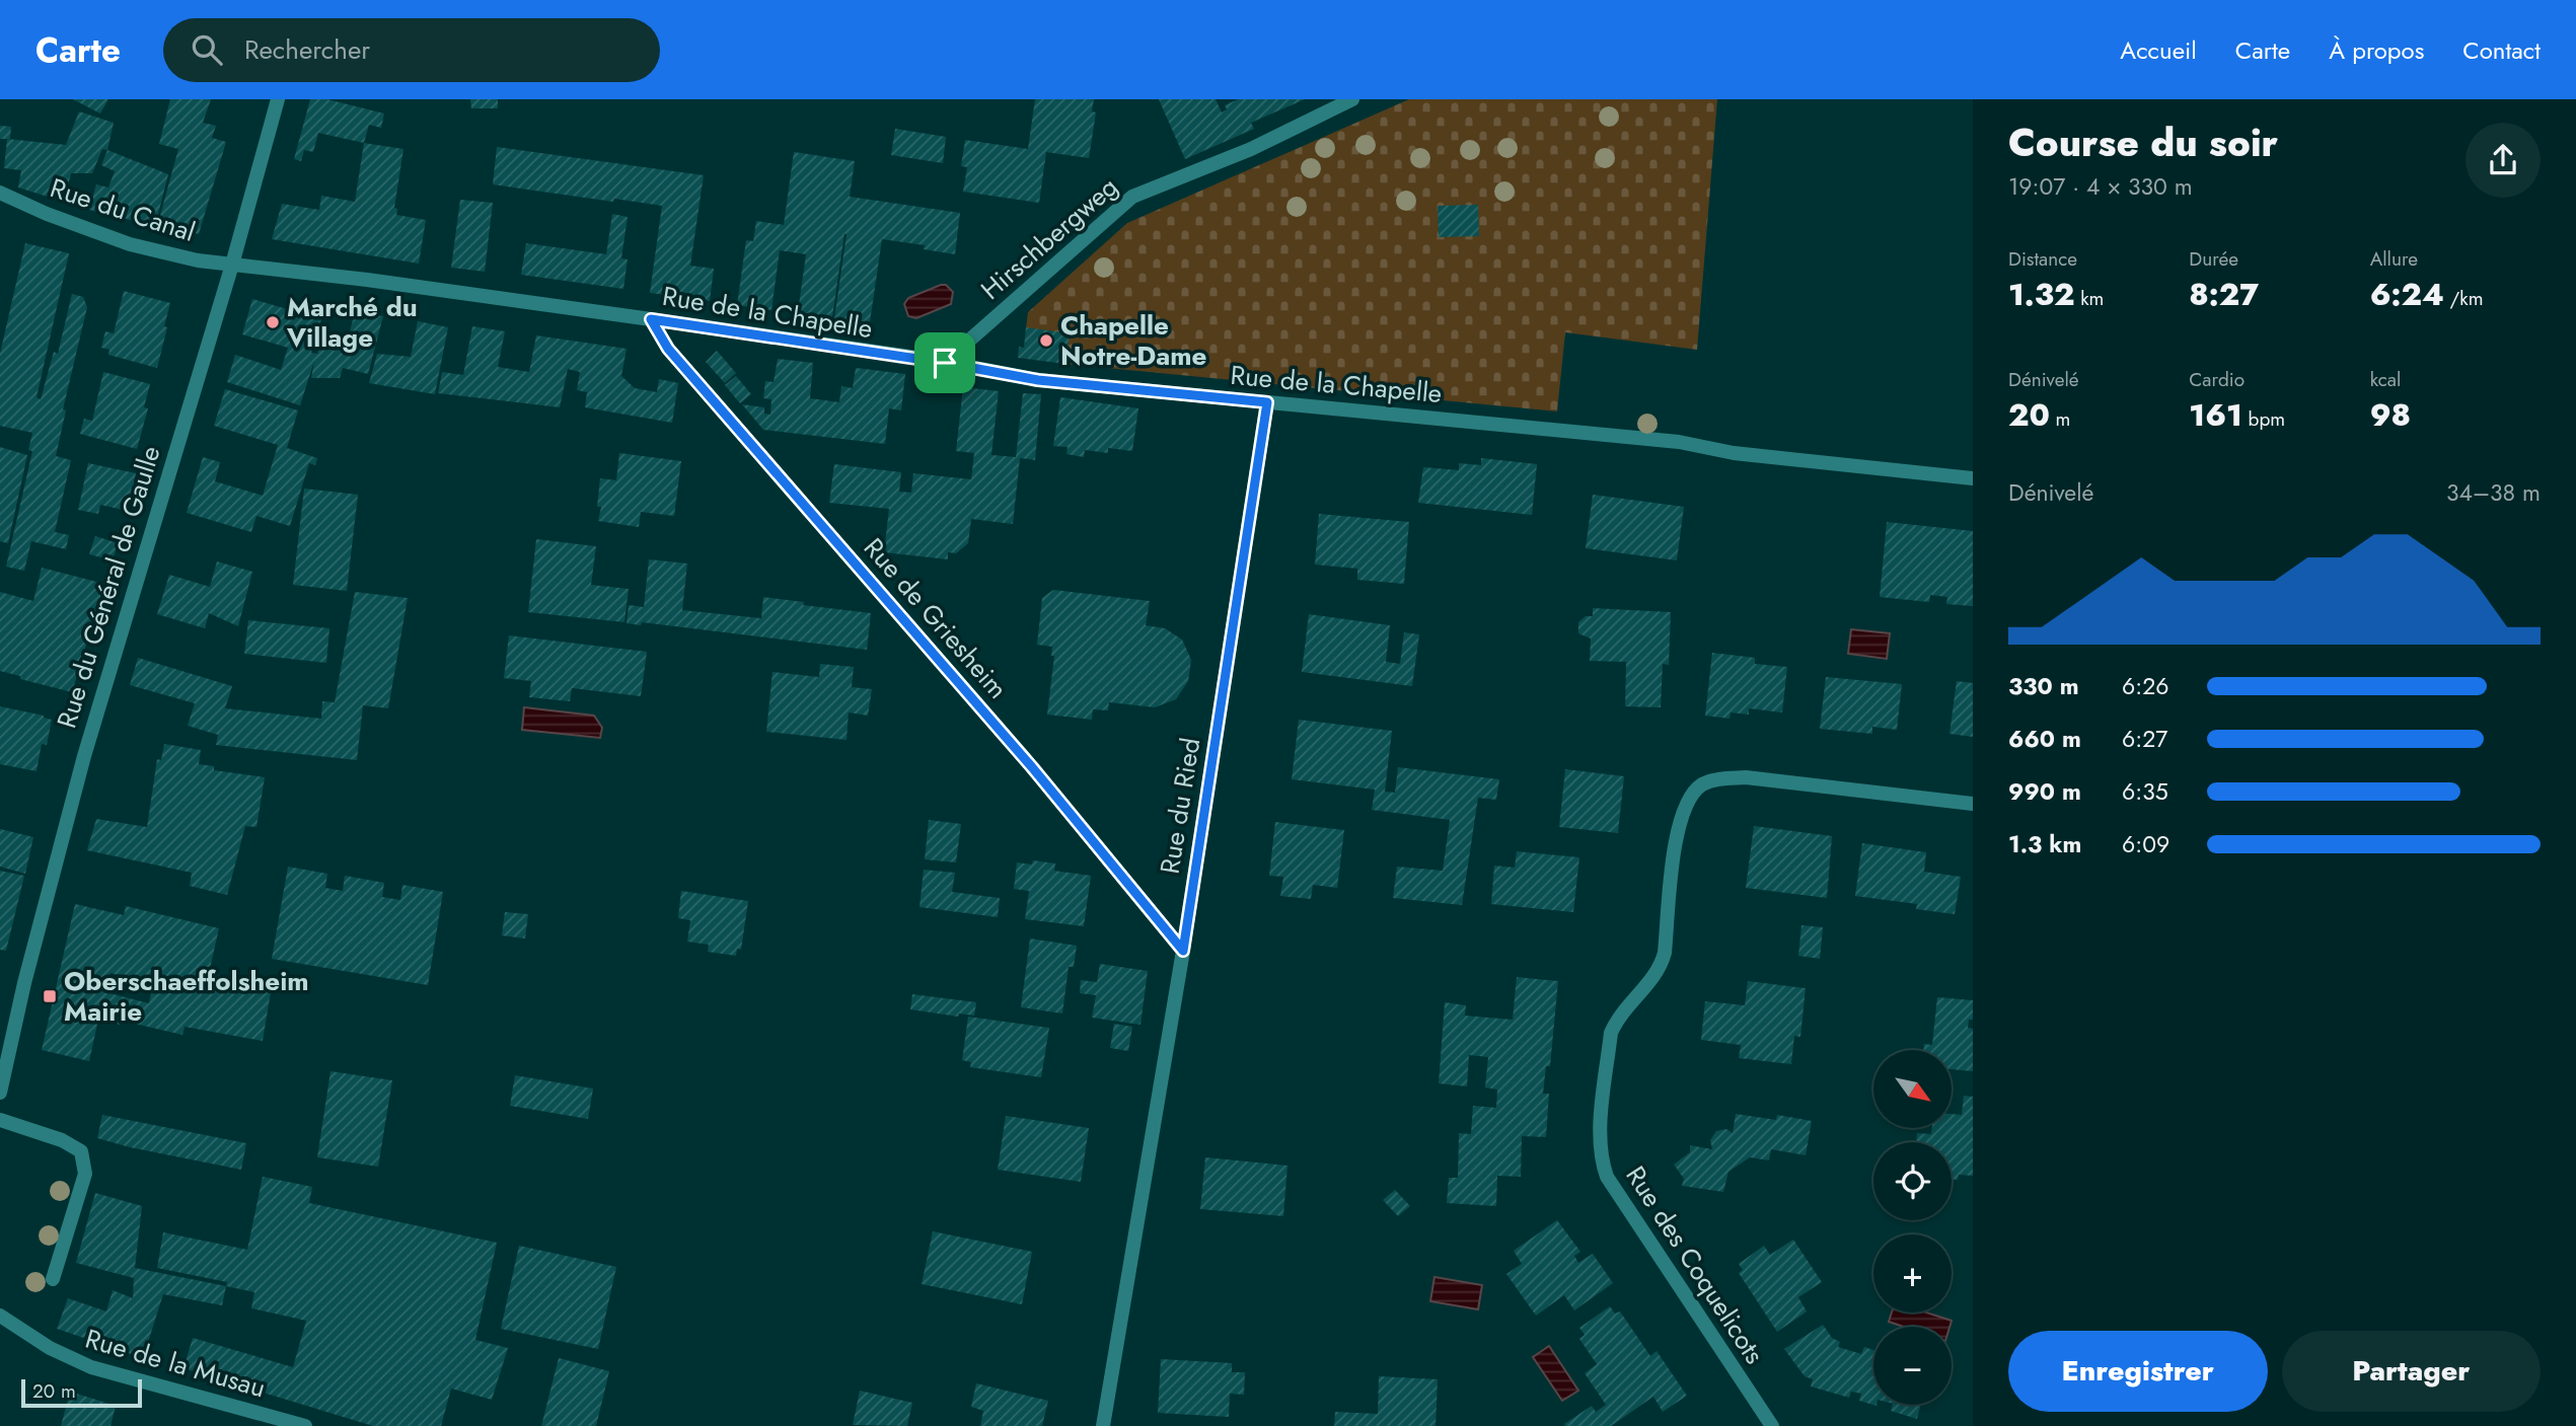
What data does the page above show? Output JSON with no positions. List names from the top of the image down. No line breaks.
{"streets":{"street":["Rue du Canal","Hirschbergweg","Rue de la Chapelle","Rue du Général de Gaulle","Rue de Griesheim","Rue du Ried","Rue des Coquelicots","Rue de la Musau"]},"crossings":[["Rue du Canal","Rue de la Chapelle"],["Rue du Canal","Rue du Général de Gaulle"],["Hirschbergweg","Rue de la Chapelle"],["Rue de la Chapelle","Rue du Général de Gaulle"],["Rue de la Chapelle","Rue de Griesheim"],["Rue de la Chapelle","Rue du Ried"],["Rue de Griesheim","Rue du Ried"]],"places":{"other":["Marché du Village","Chapelle Notre-Dame"],"transit":["Oberschaeffolsheim Mairie"]},"scale_bar":"20 m","north":"bottom right","page":{"header":"Carte","search":"Rechercher","nav":["Accueil","Carte","À propos","Contact"],"heading":["Course du soir","19:07 · 4 × 330 m"],"stats":[["Distance","1.32 km"],["Durée","8:27"],["Allure","6:24 /km"],["Dénivelé","20 m"],["Cardio","161 bpm"],["kcal","98"]],"chart":["Dénivelé","34–38 m"],"list":[{"name":"330 m","note":"6:26"},{"name":"660 m","note":"6:27"},{"name":"990 m","note":"6:35"},{"name":"1.3 km","note":"6:09"}],"map_buttons":["+","−"],"buttons":["Enregistrer","Partager"],"scale":"20 m"}}
